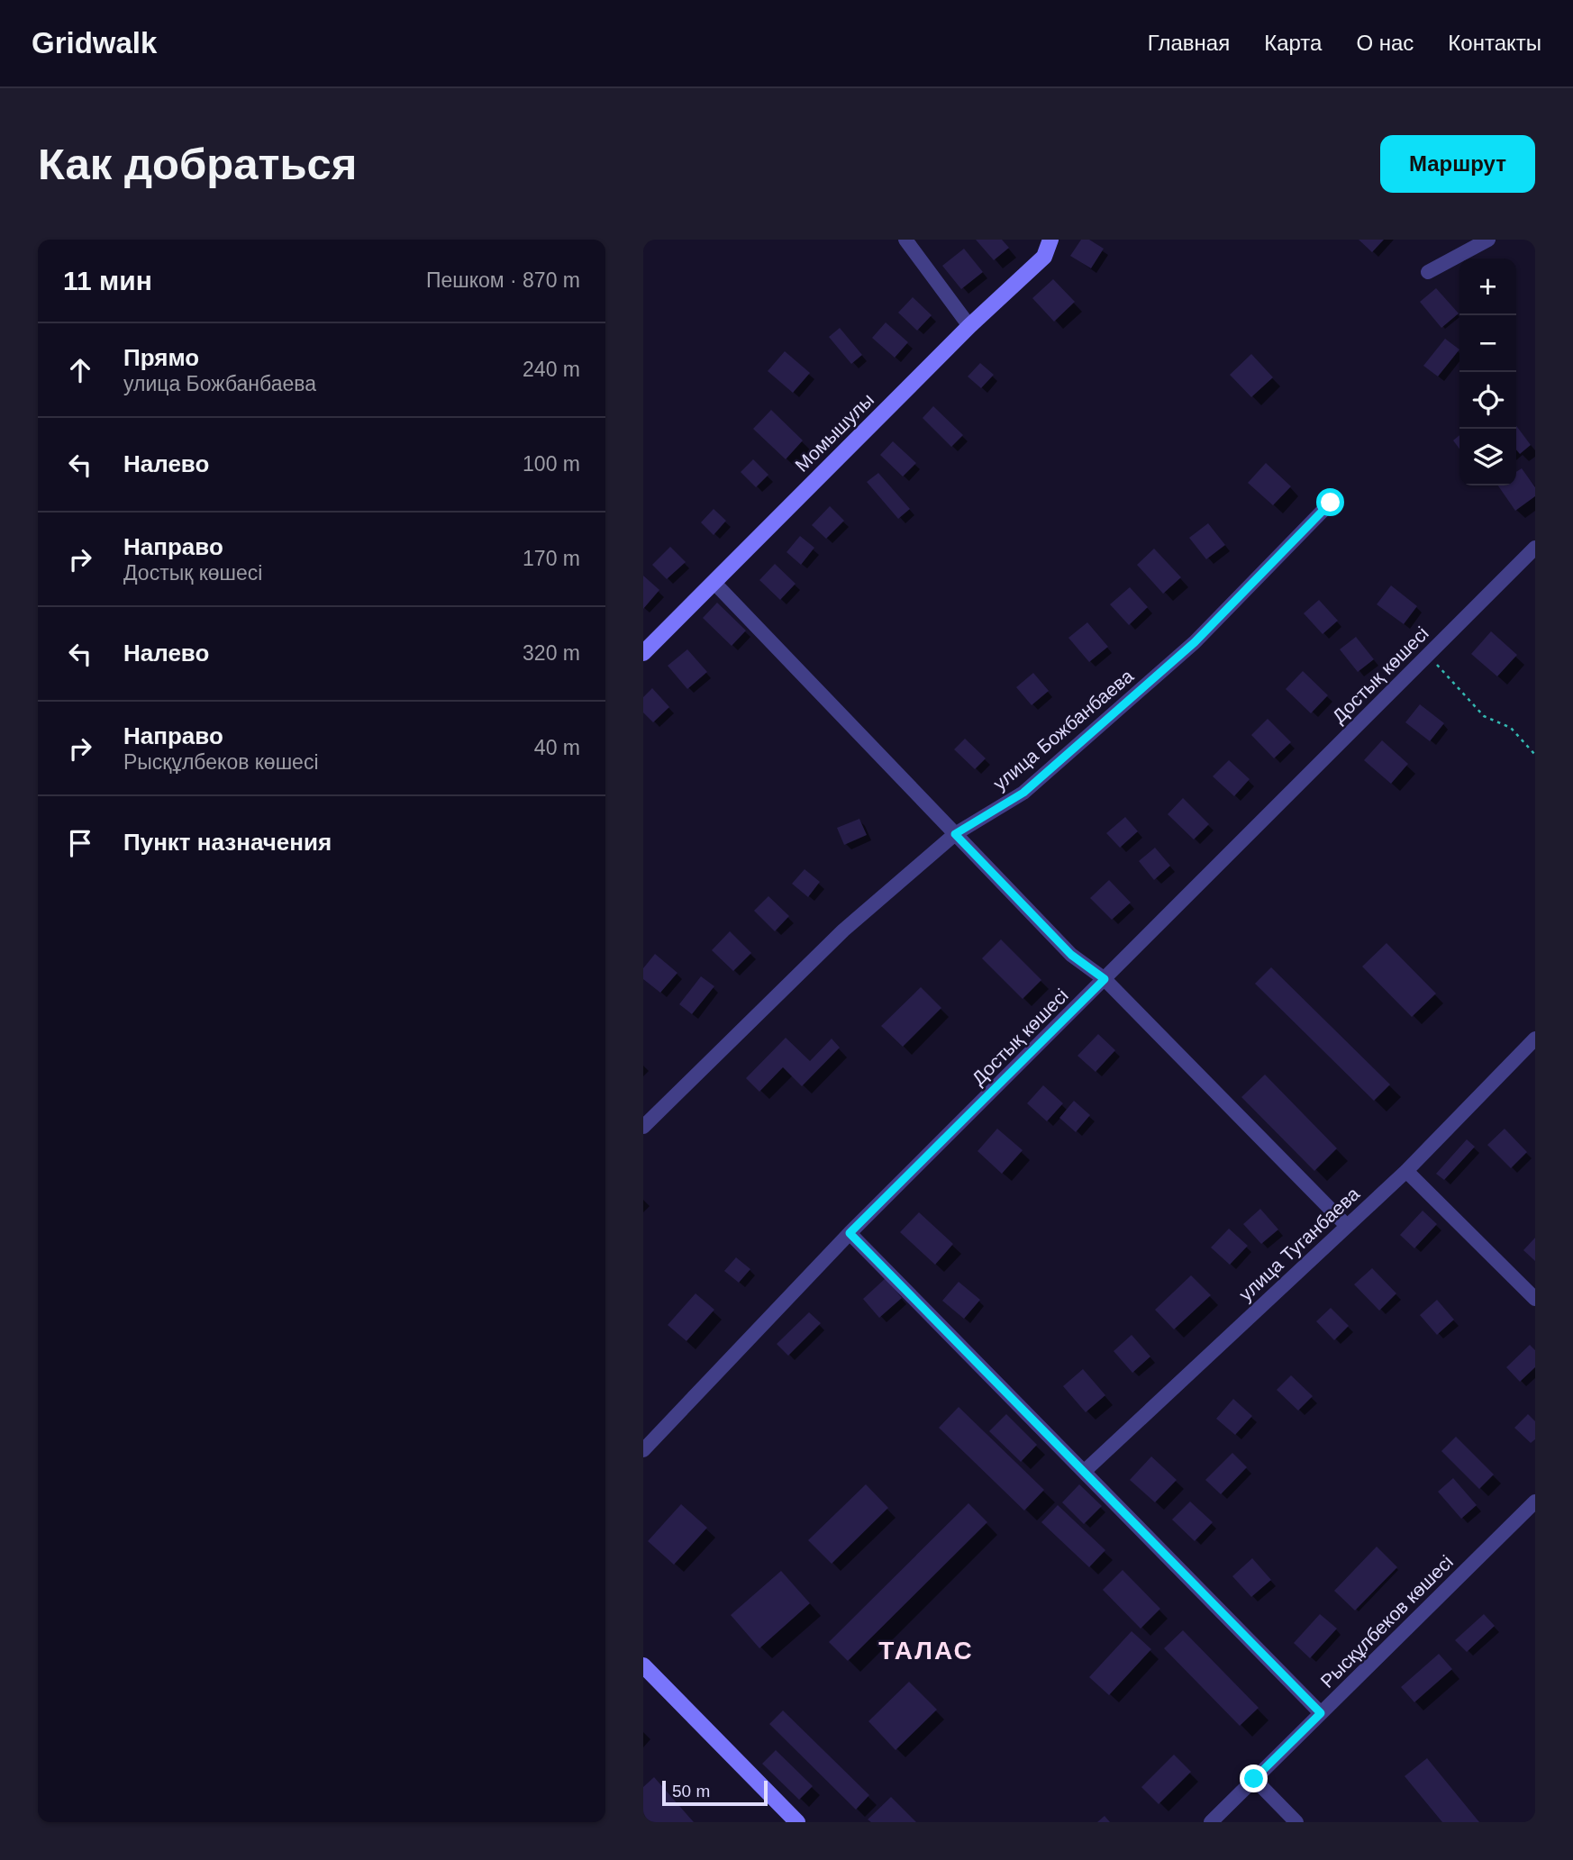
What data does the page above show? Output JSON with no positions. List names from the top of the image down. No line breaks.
{"streets":{"street":["Момышулы","Достық көшесі","улица Божбанбаева","улица Туганбаева","Рысқұлбеков көшесі"]},"districts":["ТАЛАС"],"scale_bar":"50 m","page":{"header":"Gridwalk","nav":["Главная","Карта","О нас","Контакты"],"buttons":"Маршрут","title":"Как добраться","heading":["11 мин","Пешком · 870 m"],"map_buttons":["+","−"],"list":[["Прямо","улица Божбанбаева","240 m"],["Налево","100 m"],["Направо","Достық көшесі","170 m"],["Налево","320 m"],["Направо","Рысқұлбеков көшесі","40 m"],"Пункт назначения"],"scale":"50 m"}}
